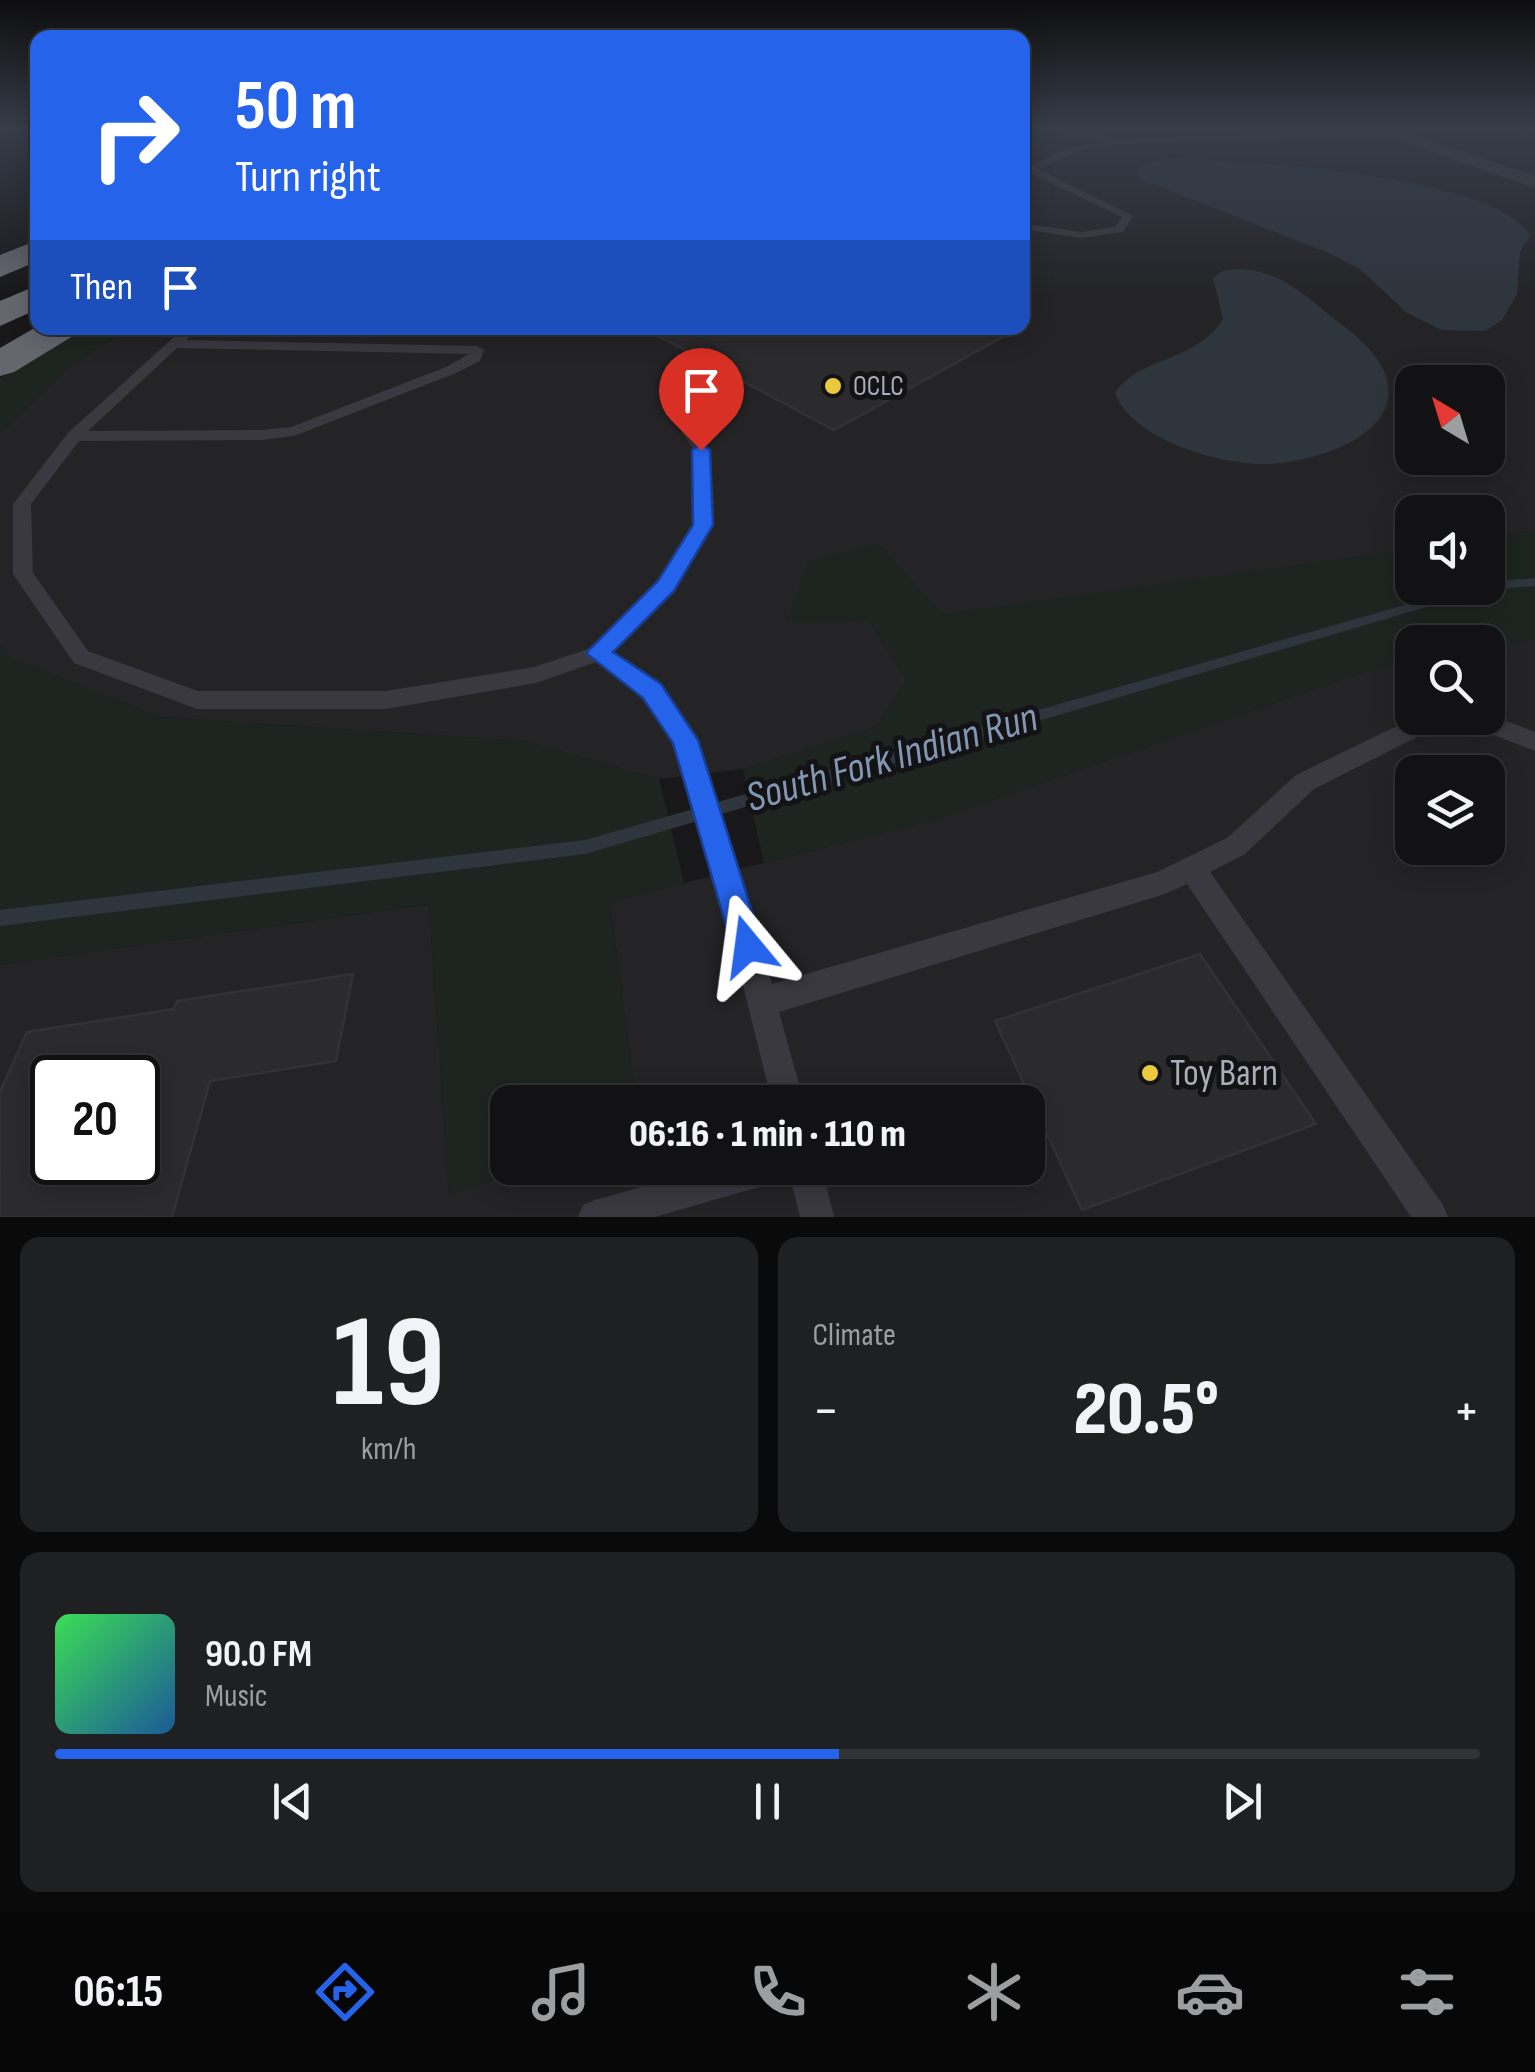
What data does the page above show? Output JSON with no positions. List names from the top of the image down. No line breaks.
{"water":["South Fork Indian Run"],"places":["OCLC","Toy Barn"],"north":"top left","page":{"turn":["50 m","Turn right"],"then":"Then","limit":"20","trip":"06:16 · 1 min · 110 m","tile":[["19","km/h"],"Climate"],"heat":["−","20.5°","+"],"song":["90.0 FM","Music"],"tabs":"06:15"}}
